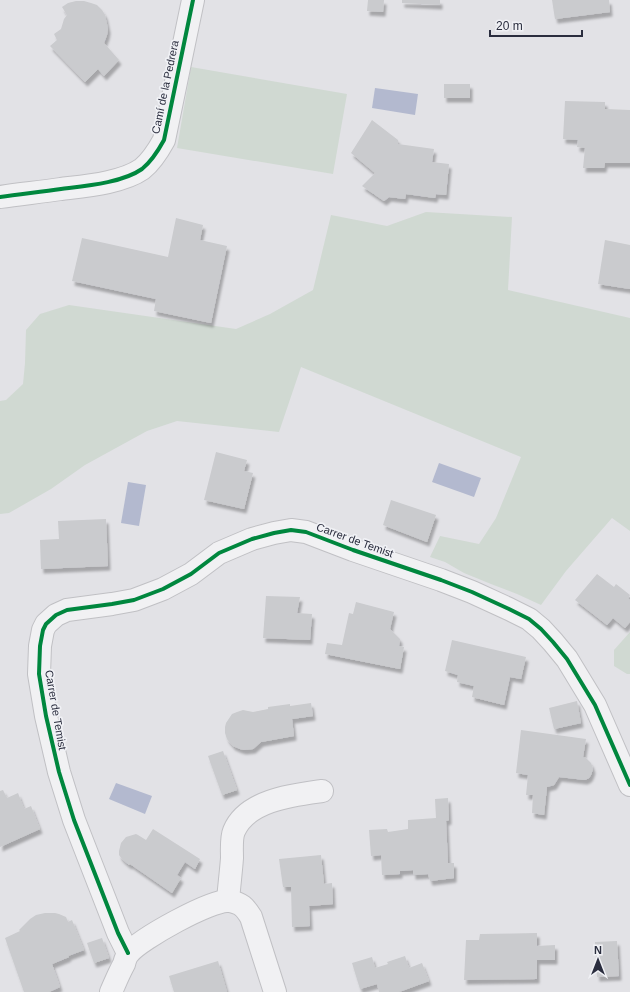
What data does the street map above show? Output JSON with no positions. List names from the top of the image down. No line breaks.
{"streets":{"street":["Camí de la Pedrera","Carrer de Temist"]},"scale_bar":"20 m","north":"top"}
